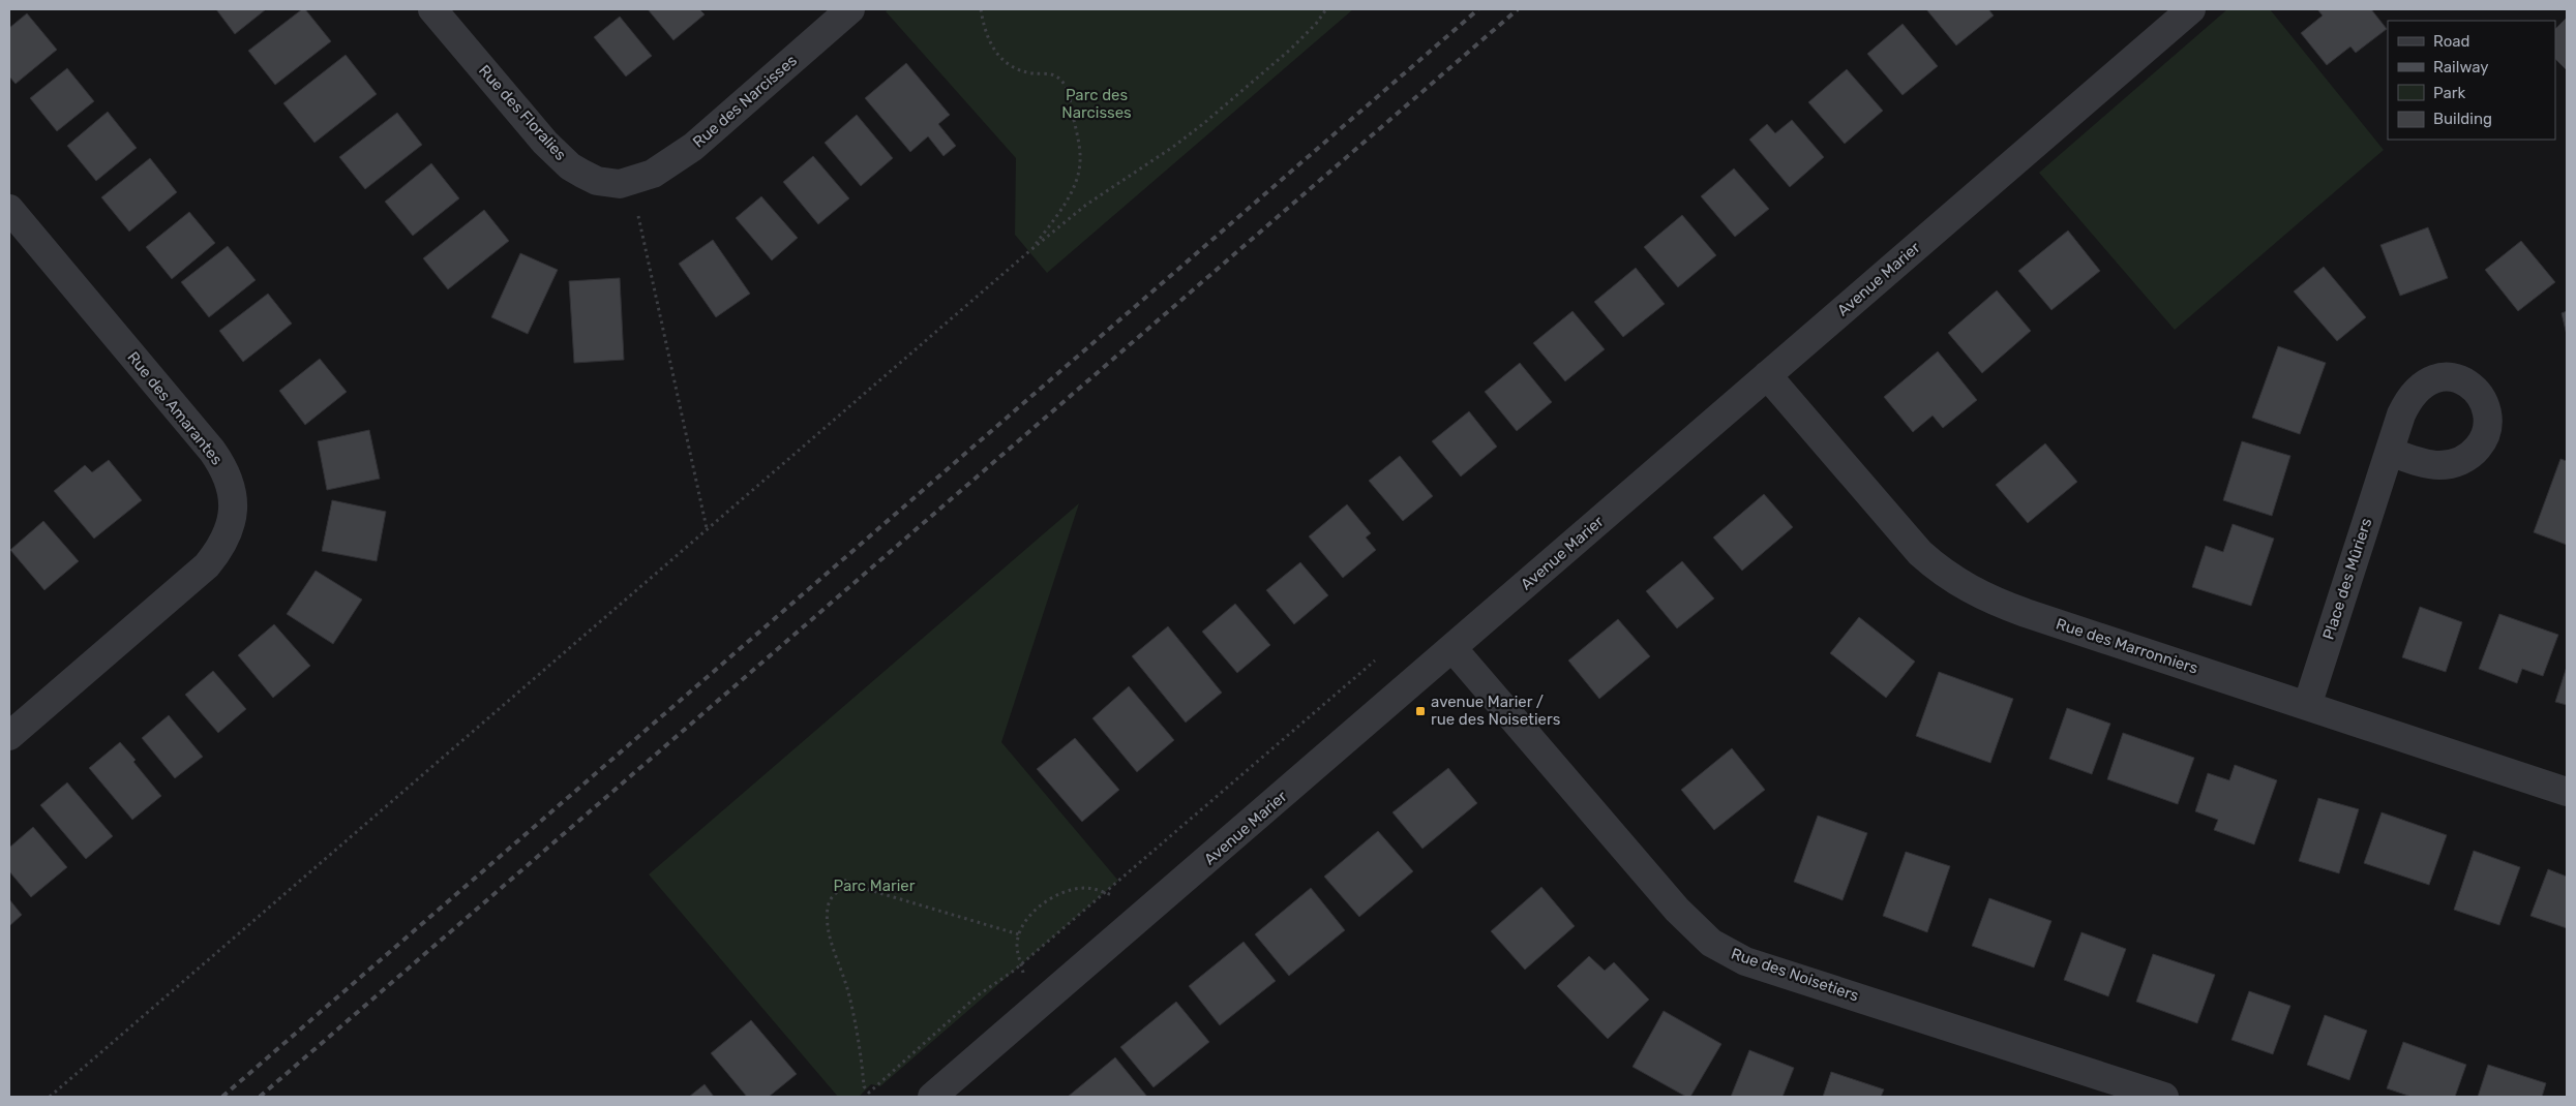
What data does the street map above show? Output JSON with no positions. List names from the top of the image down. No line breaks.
{"streets":{"street":["Rue des Narcisses","Rue des Floralies","Avenue Marier","Rue des Amarantes","Place des Mûriers","Rue des Marronniers","Rue des Noisetiers"]},"crossings":[["Rue des Narcisses","Rue des Floralies"],["Avenue Marier","Rue des Marronniers"],["Avenue Marier","Rue des Noisetiers"],["Place des Mûriers","Rue des Marronniers"]],"parks":["Parc des Narcisses","Parc Marier"],"places":{"transit":["avenue Marier / rue des Noisetiers"]},"legend":["Road","Railway","Park","Building"]}
